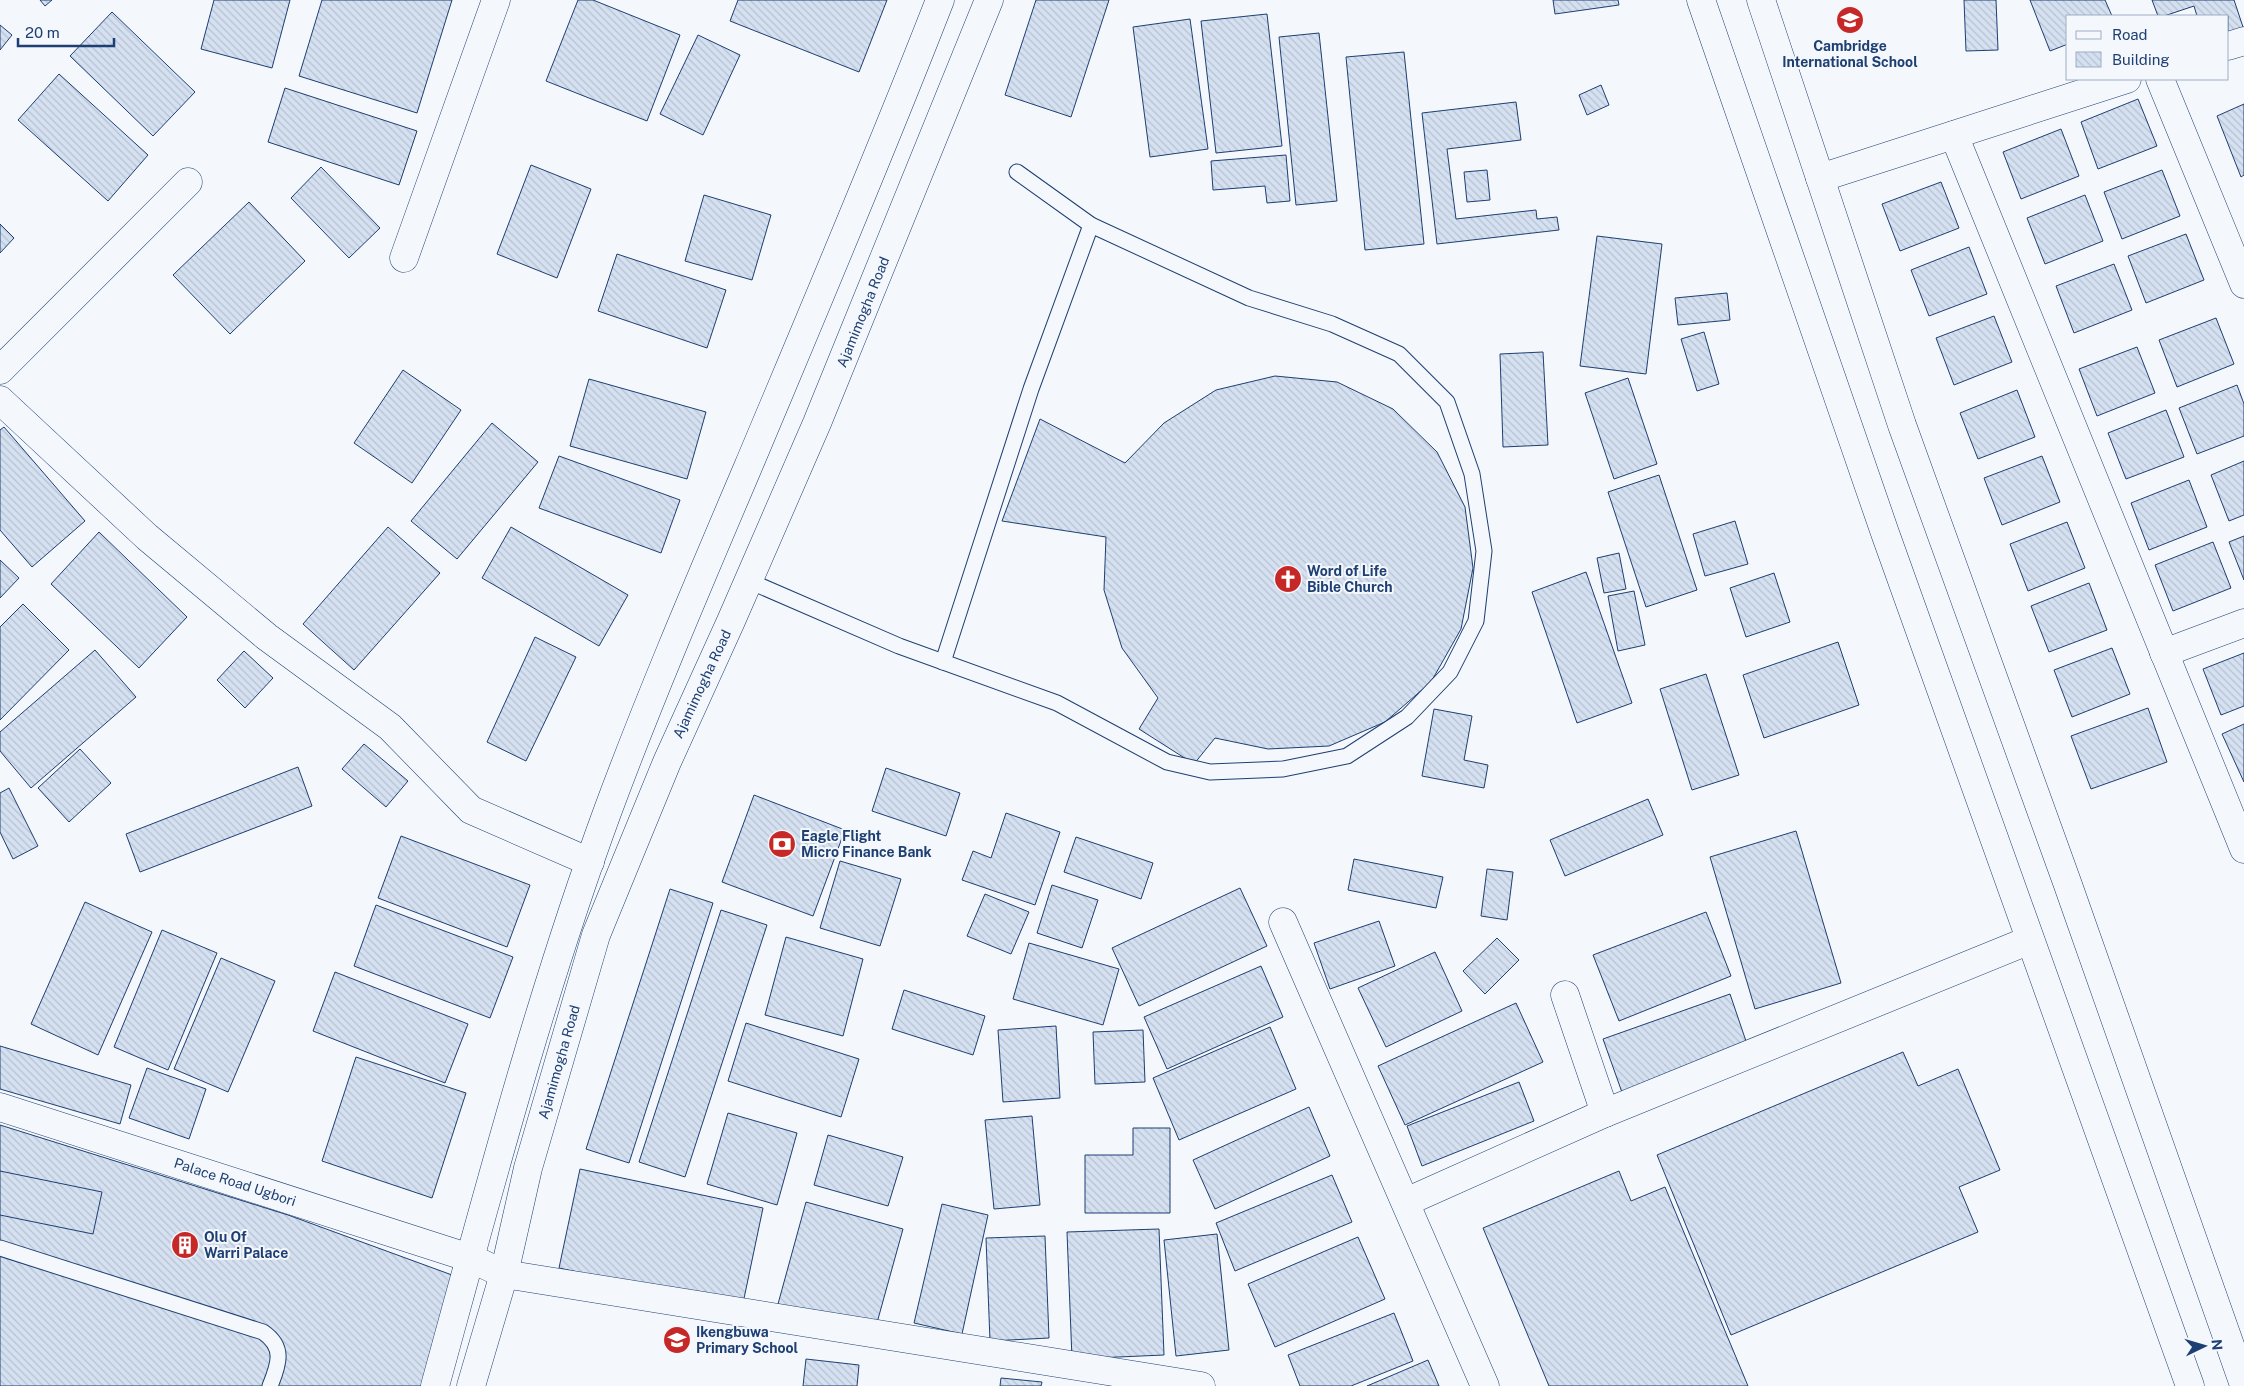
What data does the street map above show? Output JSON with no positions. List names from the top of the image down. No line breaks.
{"streets":{"main road":["Ajamimogha Road","Palace Road Ugbori"]},"crossings":[["Ajamimogha Road","Palace Road Ugbori"]],"places":{"school or university":["Cambridge International School","Ikengbuwa Primary School"],"church":["Word of Life Bible Church"],"bank":["Eagle Flight Micro Finance Bank"],"building":["Olu Of Warri Palace"]},"legend":["Road","Building"],"scale_bar":"20 m","north":"right"}
